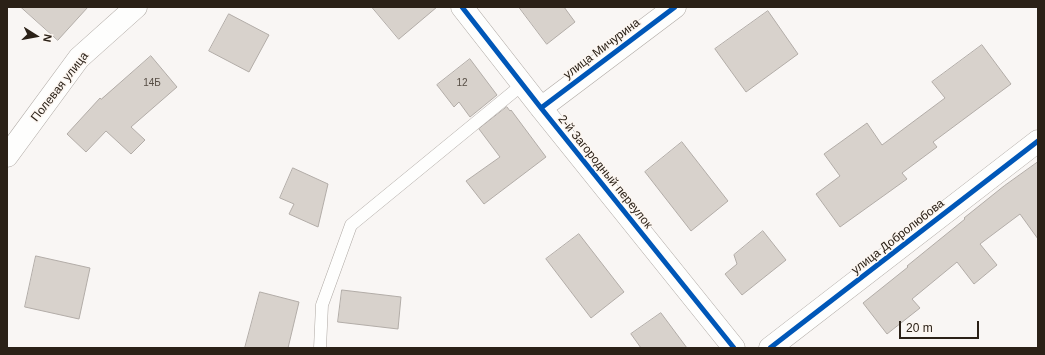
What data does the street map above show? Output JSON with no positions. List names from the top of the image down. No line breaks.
{"streets":{"street":["улица Мичурина","Полевая улица","2-й Загородный переулок","улица Добролюбова"]},"crossings":[["улица Мичурина","2-й Загородный переулок"]],"house_numbers":["14Б","12"],"scale_bar":"20 m","north":"right"}
